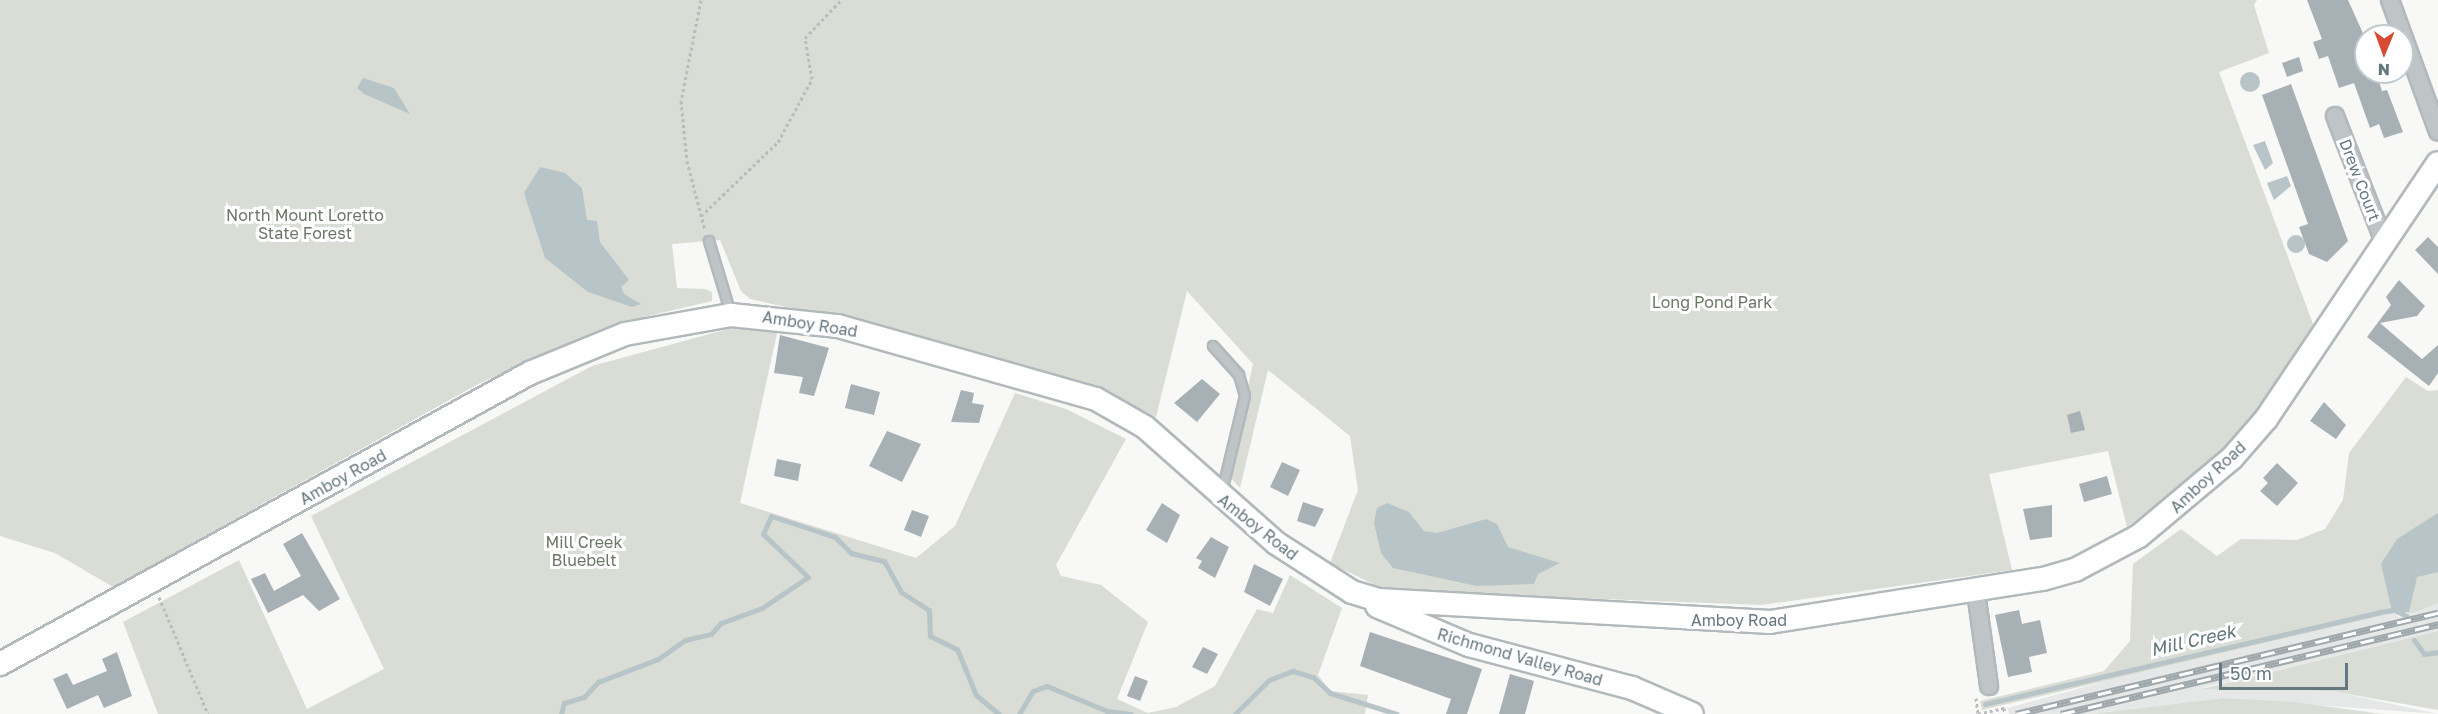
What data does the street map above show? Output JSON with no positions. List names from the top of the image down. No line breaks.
{"streets":{"main road":["Amboy Road","Richmond Valley Road"],"street":["Drew Court"]},"crossings":[["Drew Court","Amboy Road"],["Amboy Road","Richmond Valley Road"]],"water":["Mill Creek"],"parks":["North Mount Loretto State Forest","Long Pond Park","Mill Creek Bluebelt"],"scale_bar":"50 m","north":"bottom"}
